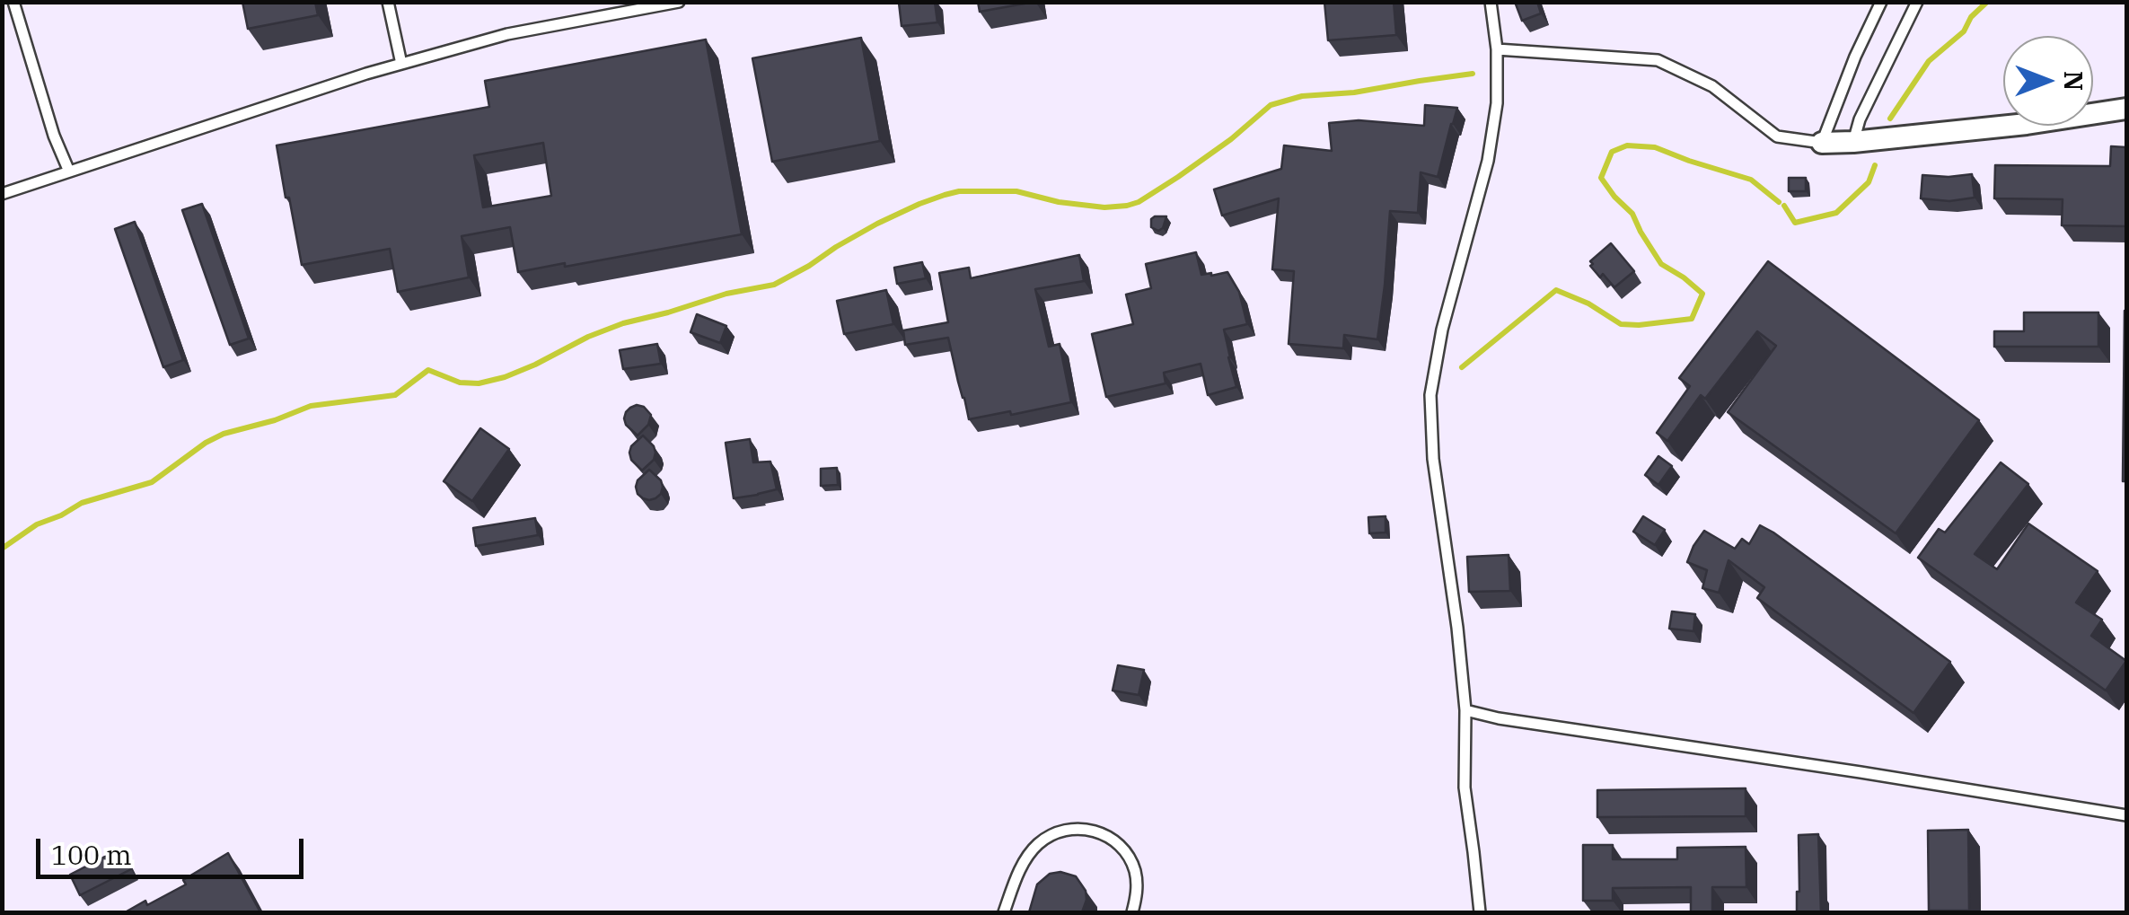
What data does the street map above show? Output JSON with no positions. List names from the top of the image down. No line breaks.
{"scale_bar":"100 m","north":"right"}
